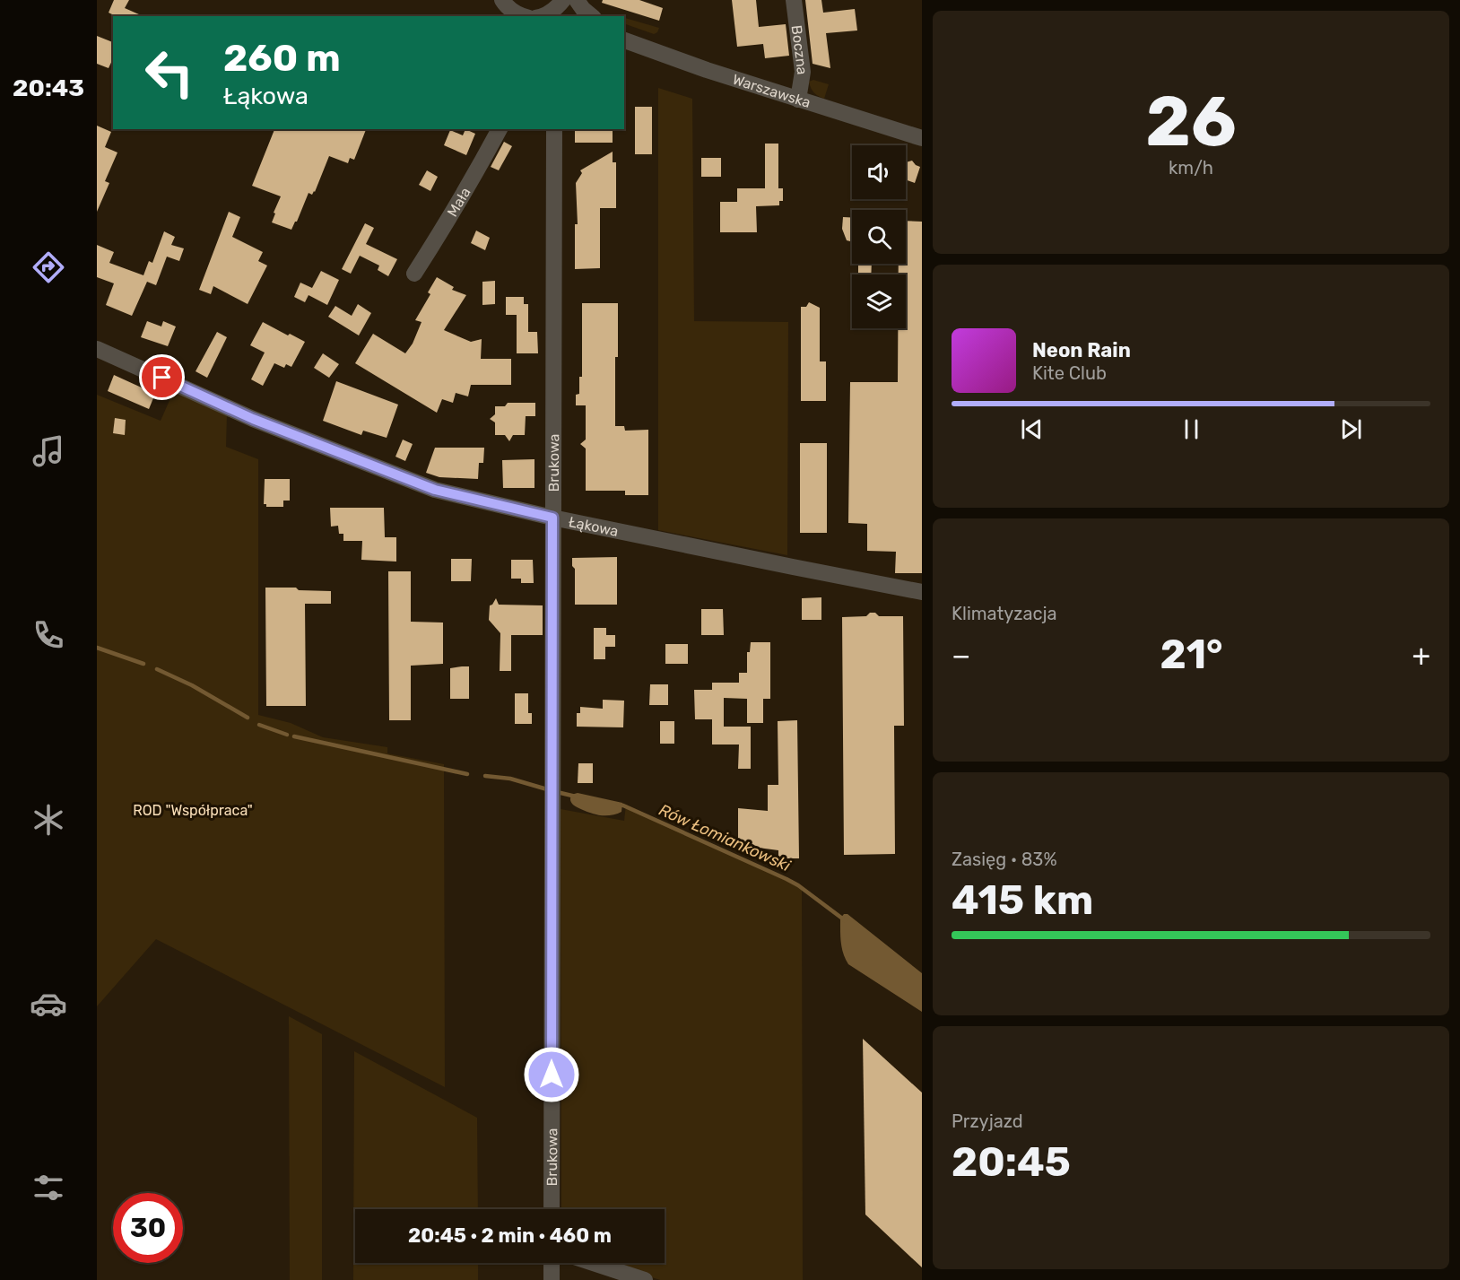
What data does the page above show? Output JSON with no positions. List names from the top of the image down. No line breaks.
{"streets":{"street":["Boczna","Warszawska","Mała","Brukowa","Łąkowa"]},"crossings":[["Boczna","Warszawska"],["Brukowa","Łąkowa"]],"water":["Rów Łomiankowski"],"parks":["ROD \"Współpraca\""],"page":{"tabs":"20:43","tile":[["26","km/h"],"Klimatyzacja",["Zasięg · 83%","415 km"],["Przyjazd","20:45"]],"turn":["260 m","Łąkowa"],"song":["Neon Rain","Kite Club"],"heat":["−","21°","+"],"limit":"30","trip":"20:45 · 2 min · 460 m"}}
